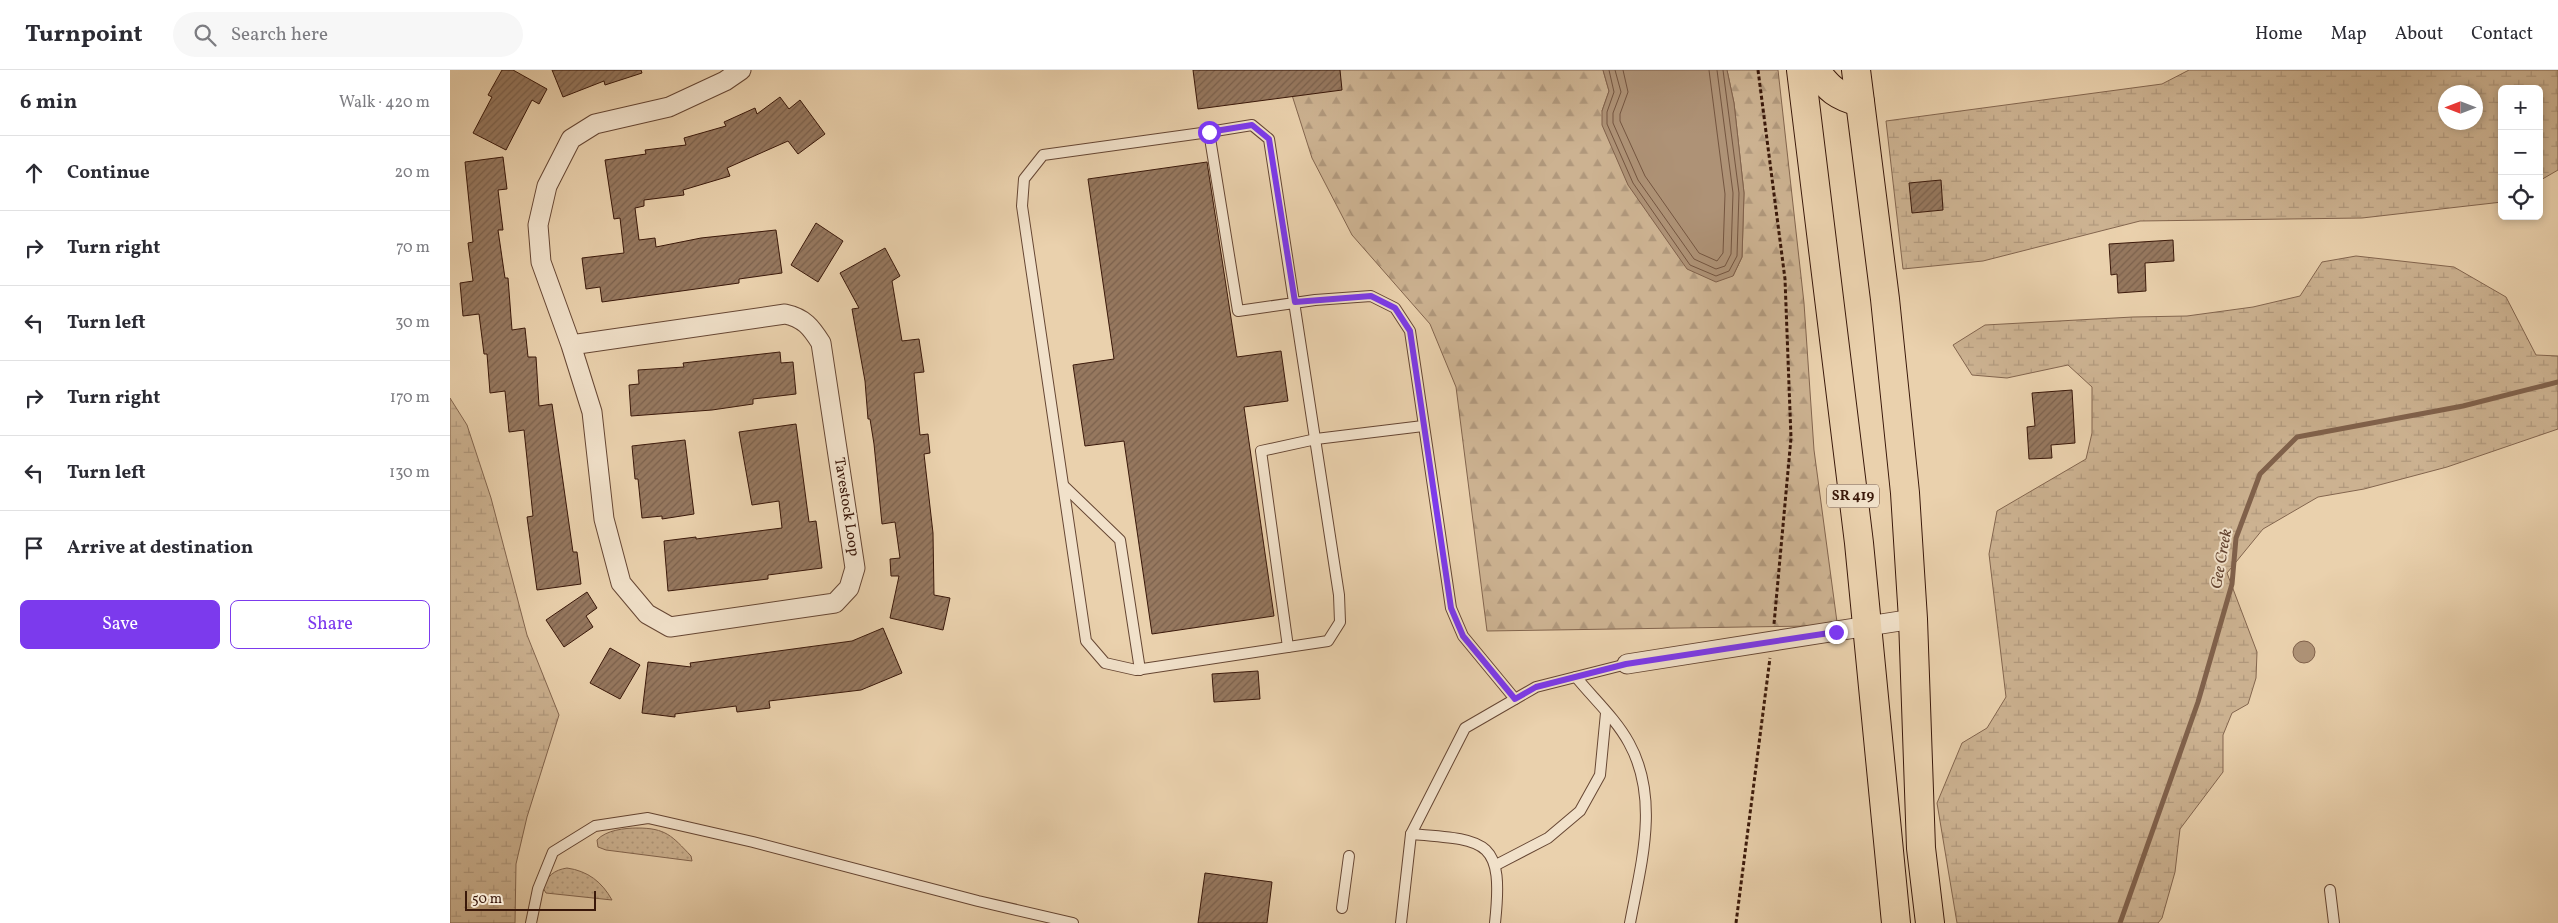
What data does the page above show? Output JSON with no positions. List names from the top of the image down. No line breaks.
{"streets":{"main road":["SR 419"],"street":["Tavestock Loop"]},"water":["Gee Creek"],"scale_bar":"50 m","north":"left","page":{"header":"Turnpoint","search":"Search here","nav":["Home","Map","About","Contact"],"heading":["6 min","Walk · 420 m"],"map_buttons":["+","−"],"list":[["Continue","20 m"],["Turn right","70 m"],["Turn left","30 m"],["Turn right","170 m"],["Turn left","130 m"],"Arrive at destination"],"buttons":["Save","Share"],"scale":"50 m"}}
